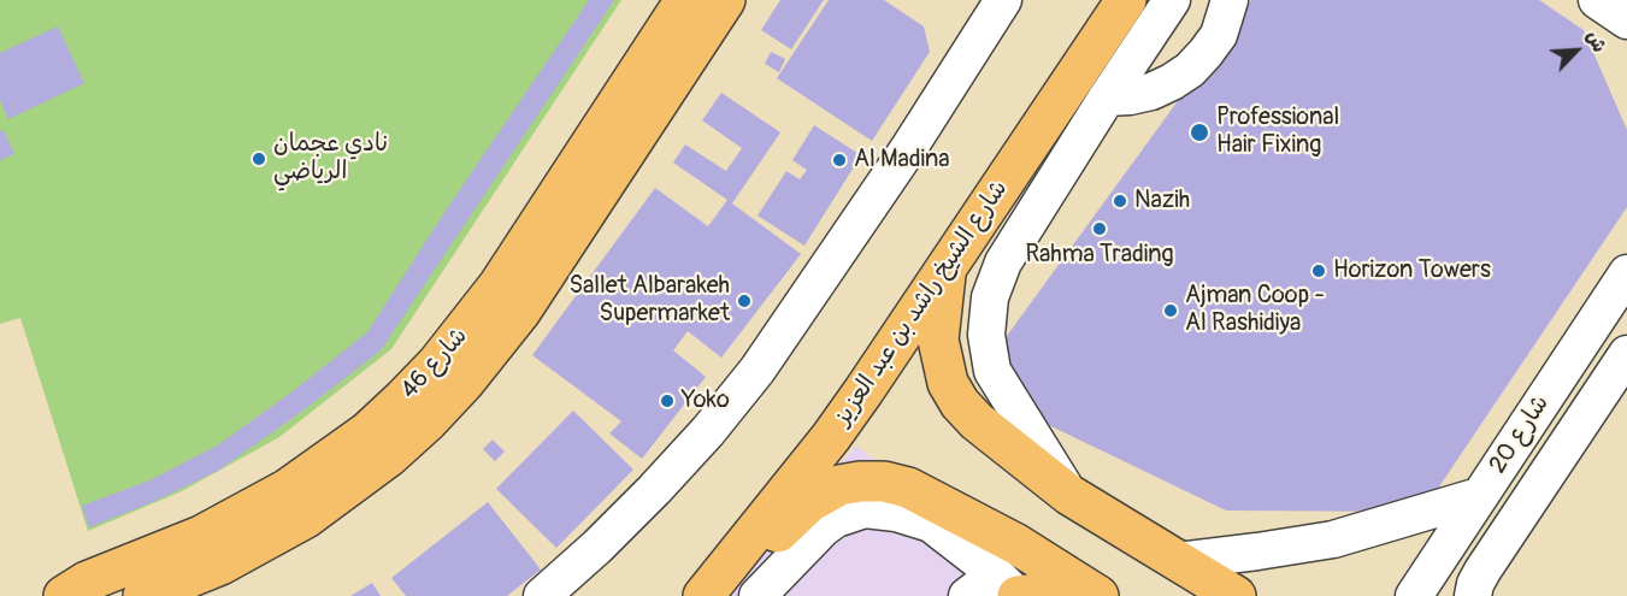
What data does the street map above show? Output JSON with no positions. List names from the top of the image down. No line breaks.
{"streets":{"main road":["شارع الشيخ راشد بن عبد العزيز","شارع 46"],"street":["شارع 20"]},"places":["Professional Hair Fixing","نادي عجمان الرياضي","Al Madina","Nazih","Rahma Trading","Horizon Towers","Sallet Albarakeh Supermarket","Ajman Coop - Al Rashidiya","Yoko"],"north":"top right"}
